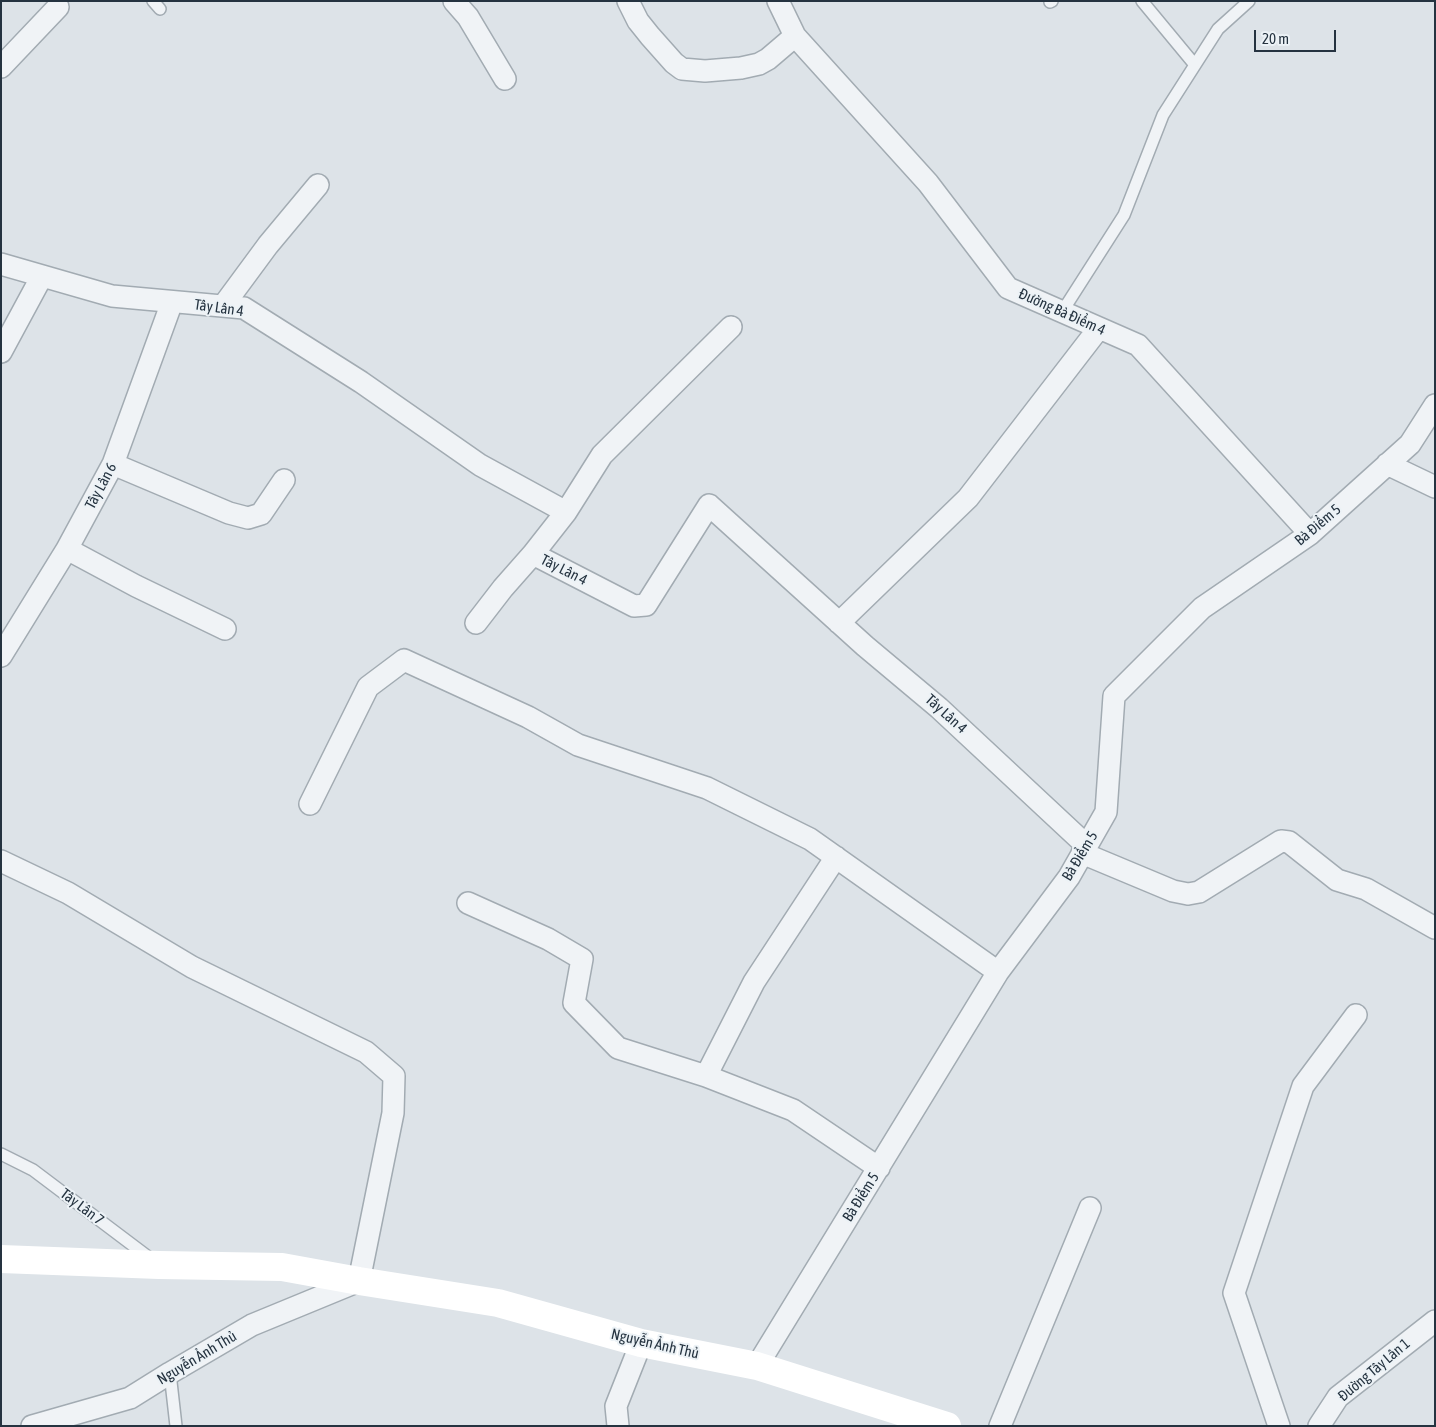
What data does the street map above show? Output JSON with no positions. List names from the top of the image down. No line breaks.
{"streets":{"main road":["Nguyễn Ảnh Thủ"],"street":["Tây Lân 4","Đường Bà Điểm 4","Tây Lân 6","Bà Điểm 5","Đường Tây Lân 1"],"lane":["Tây Lân 7"]},"crossings":[["Tây Lân 4","Tây Lân 6"],["Tây Lân 4","Bà Điểm 5"],["Đường Bà Điểm 4","Bà Điểm 5"],["Bà Điểm 5","Nguyễn Ảnh Thủ"],["Tây Lân 7","Nguyễn Ảnh Thủ"]],"scale_bar":"20 m"}
